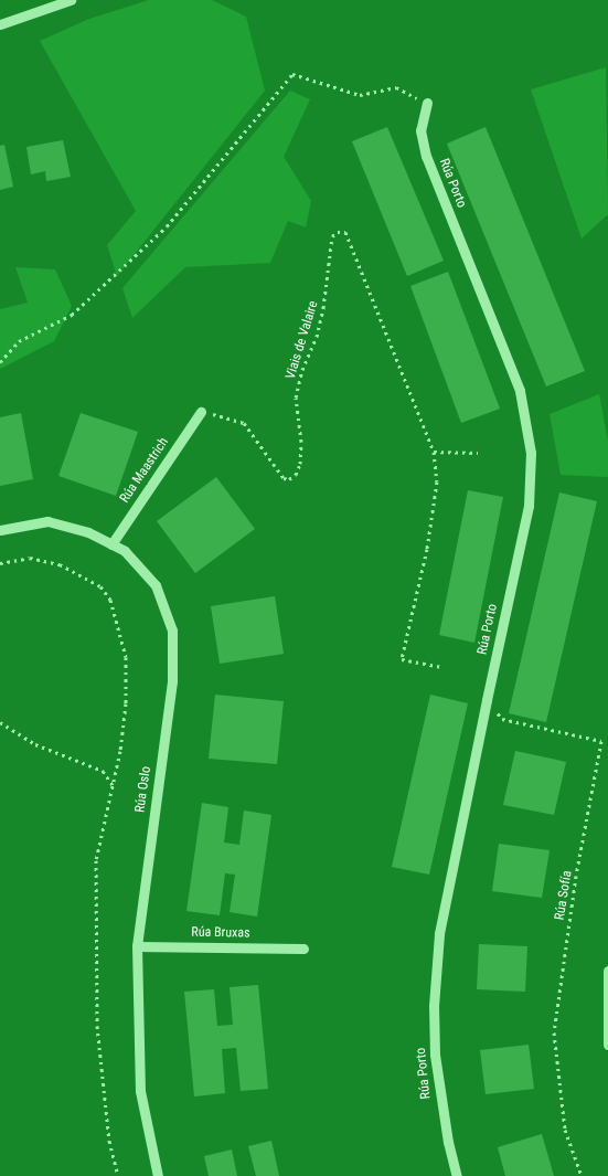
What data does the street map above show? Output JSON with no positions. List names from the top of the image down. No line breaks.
{"streets":{"street":["Rúa Porto","Rúa Maastrich","Rúa Oslo","Rúa Bruxas"],"path":["Viais de Valaire","Rúa Sofía"]},"crossings":[["Rúa Porto","Rúa Sofía"],["Viais de Valaire","Rúa Maastrich"],["Rúa Maastrich","Rúa Oslo"],["Rúa Oslo","Rúa Bruxas"]]}
